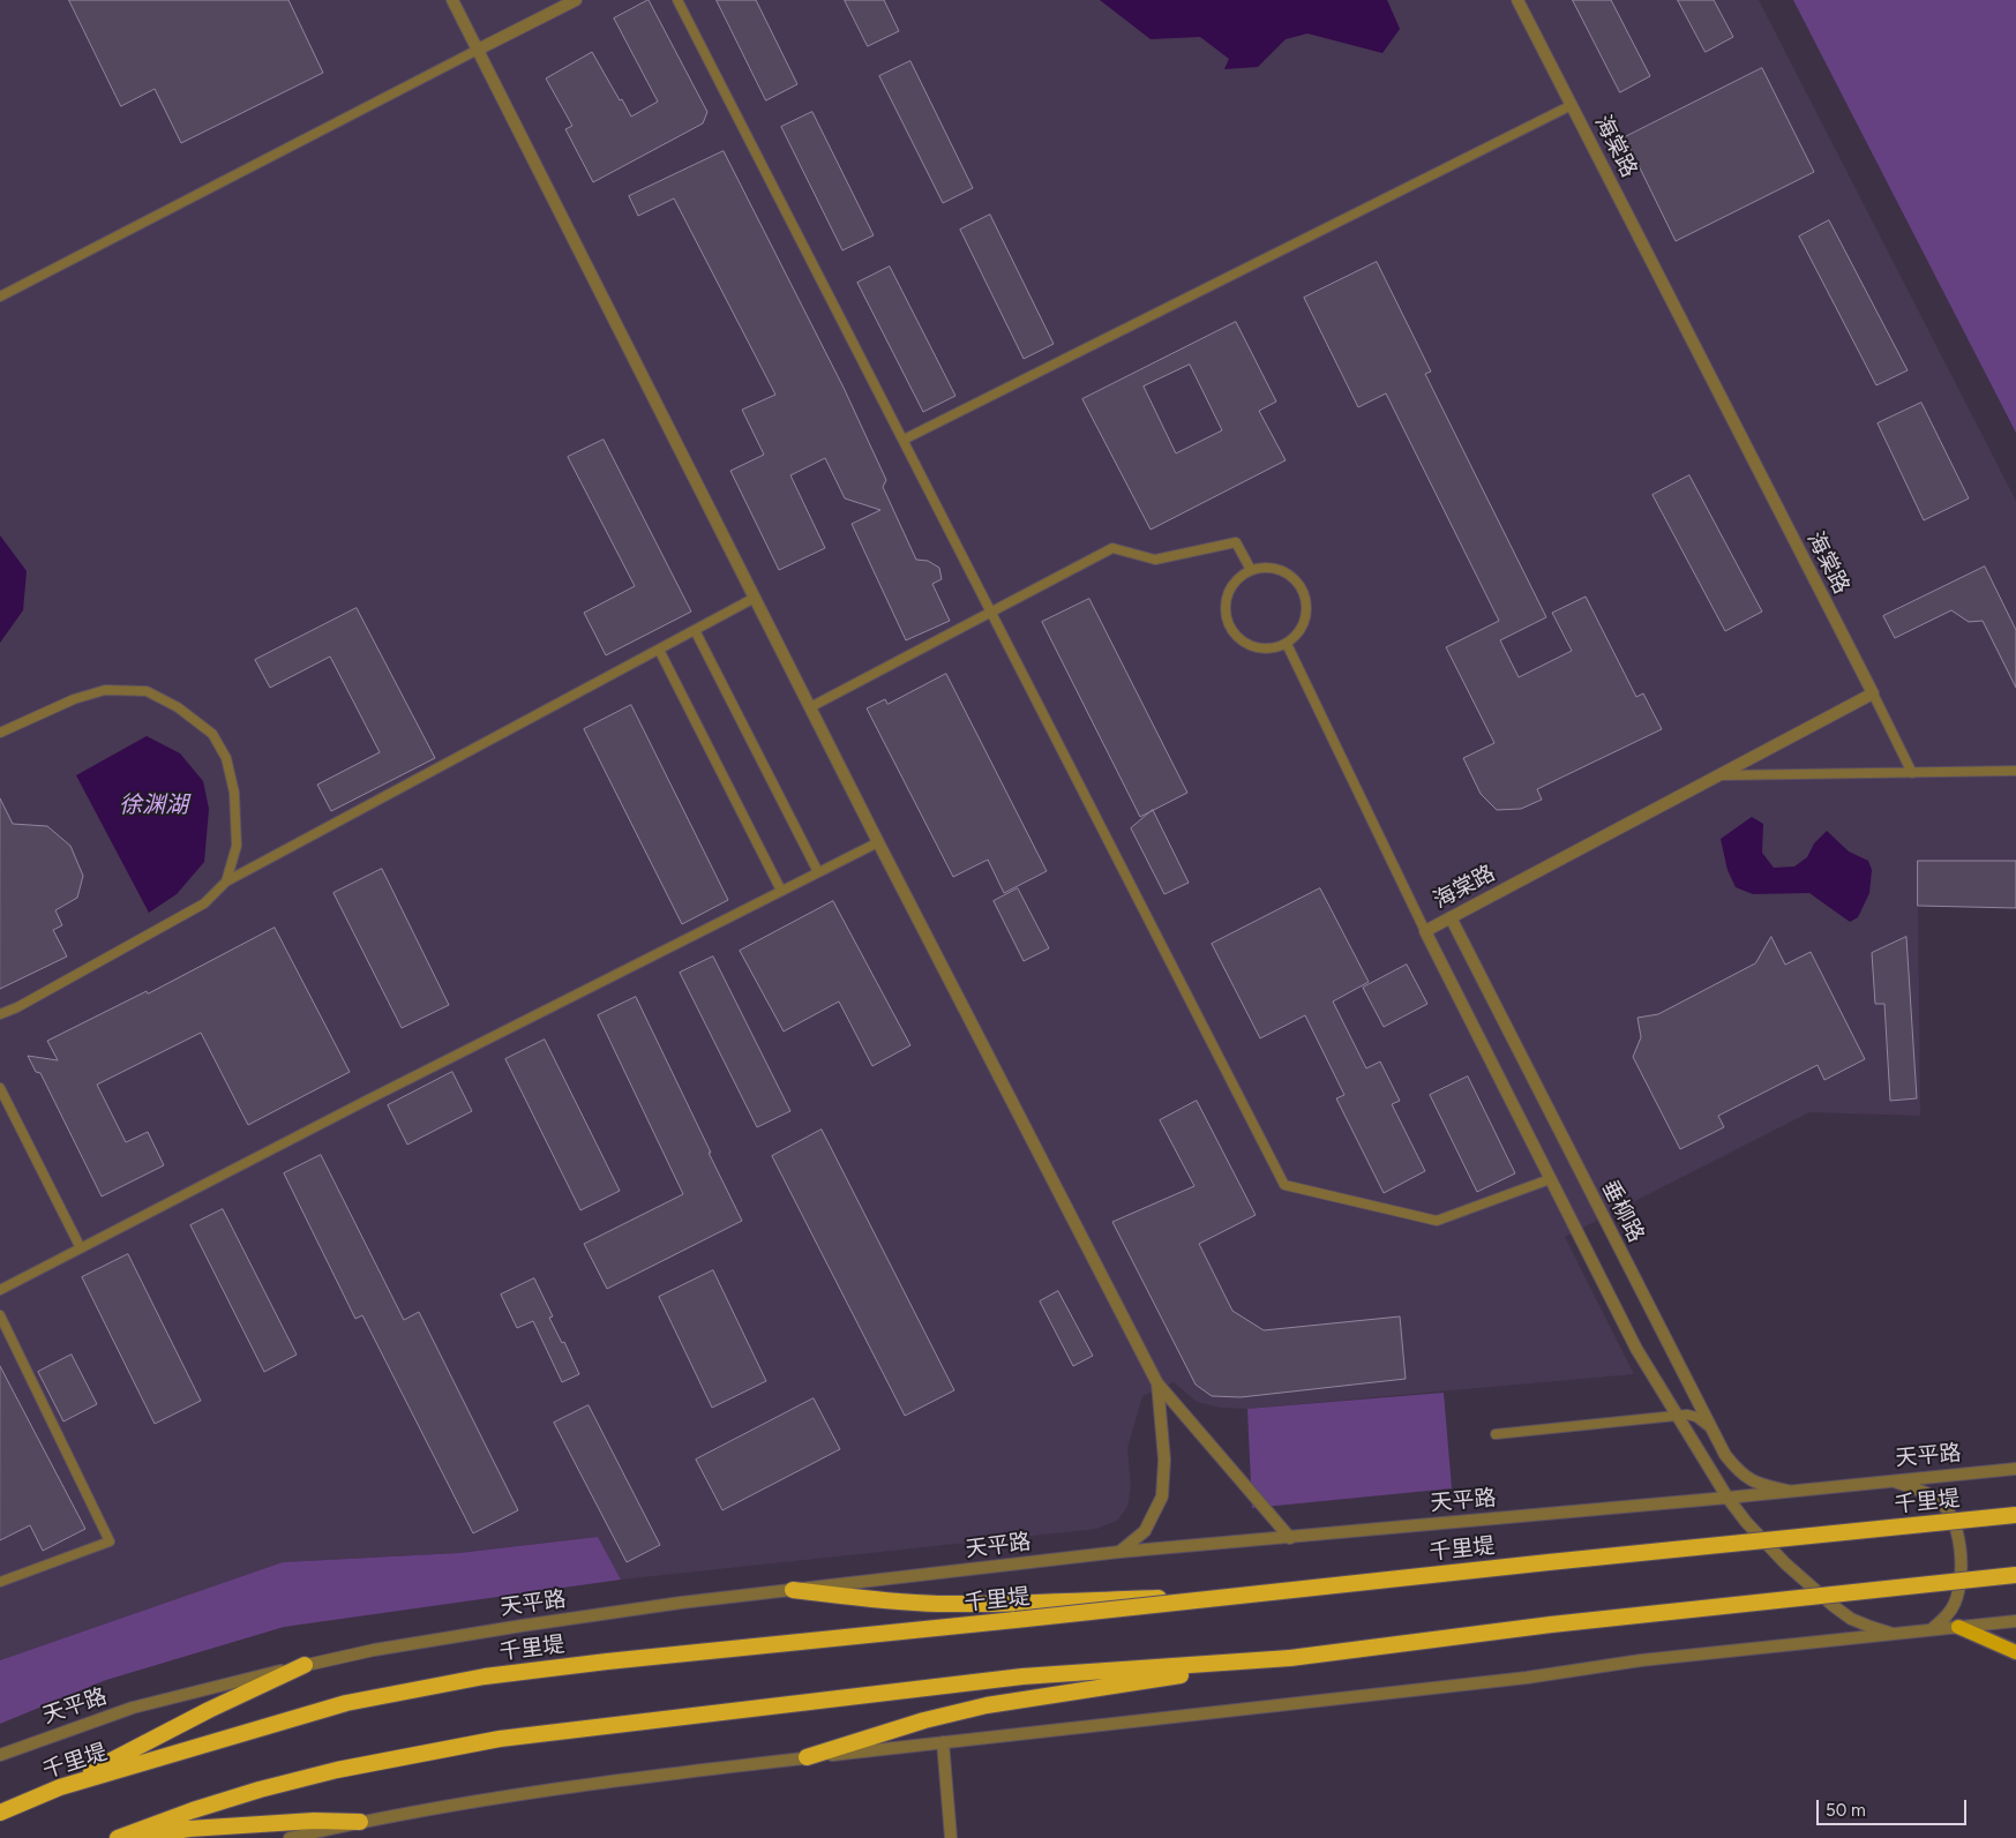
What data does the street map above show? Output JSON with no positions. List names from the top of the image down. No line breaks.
{"streets":{"highway":["千里堤"],"street":["海棠路","垂柳路","天平路"]},"crossings":[["海棠路","垂柳路"],["垂柳路","天平路"]],"water":["徐渊湖"],"scale_bar":"50 m"}
